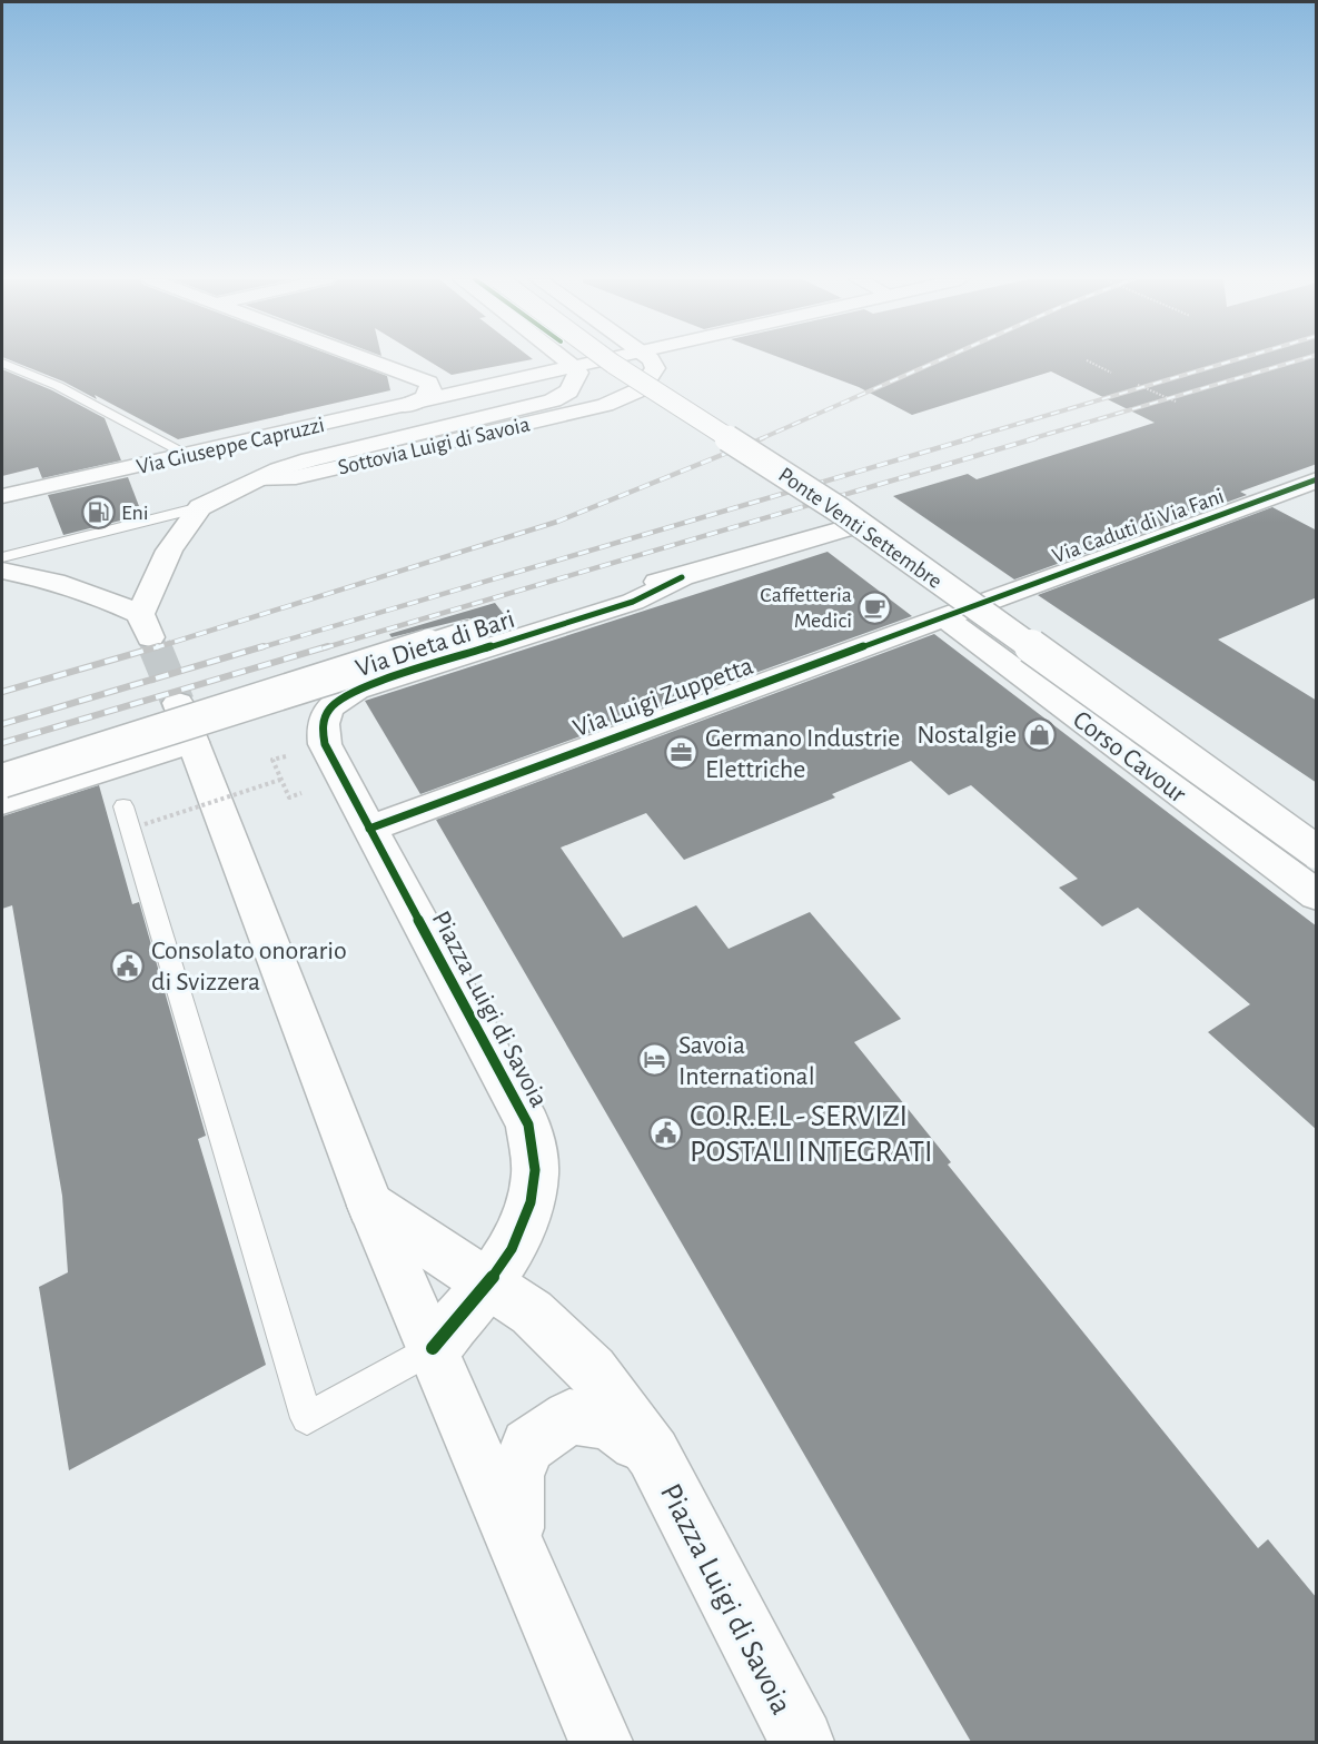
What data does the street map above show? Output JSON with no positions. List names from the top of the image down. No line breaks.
{"streets":{"street":["Via Giuseppe Capruzzi","Sottovia Luigi di Savoia","Via Caduti di Via Fani","Ponte Venti Settembre","Via Dieta di Bari","Via Luigi Zuppetta","Corso Cavour","Piazza Luigi di Savoia"]},"crossings":[["Via Giuseppe Capruzzi","Sottovia Luigi di Savoia"],["Via Caduti di Via Fani","Via Dieta di Bari"],["Via Caduti di Via Fani","Via Luigi Zuppetta"],["Via Caduti di Via Fani","Corso Cavour"],["Via Dieta di Bari","Via Luigi Zuppetta"],["Via Dieta di Bari","Corso Cavour"],["Via Dieta di Bari","Piazza Luigi di Savoia"],["Via Luigi Zuppetta","Corso Cavour"],["Via Luigi Zuppetta","Piazza Luigi di Savoia"]],"places":{"fuel station":["Eni"],"cafe":["Caffetteria Medici"],"shop":["Nostalgie"],"office":["Germano Industrie Elettriche"],"public building":["Consolato onorario di Svizzera","CO.R.E.L - SERVIZI POSTALI INTEGRATI"],"hotel":["Savoia International"]}}
